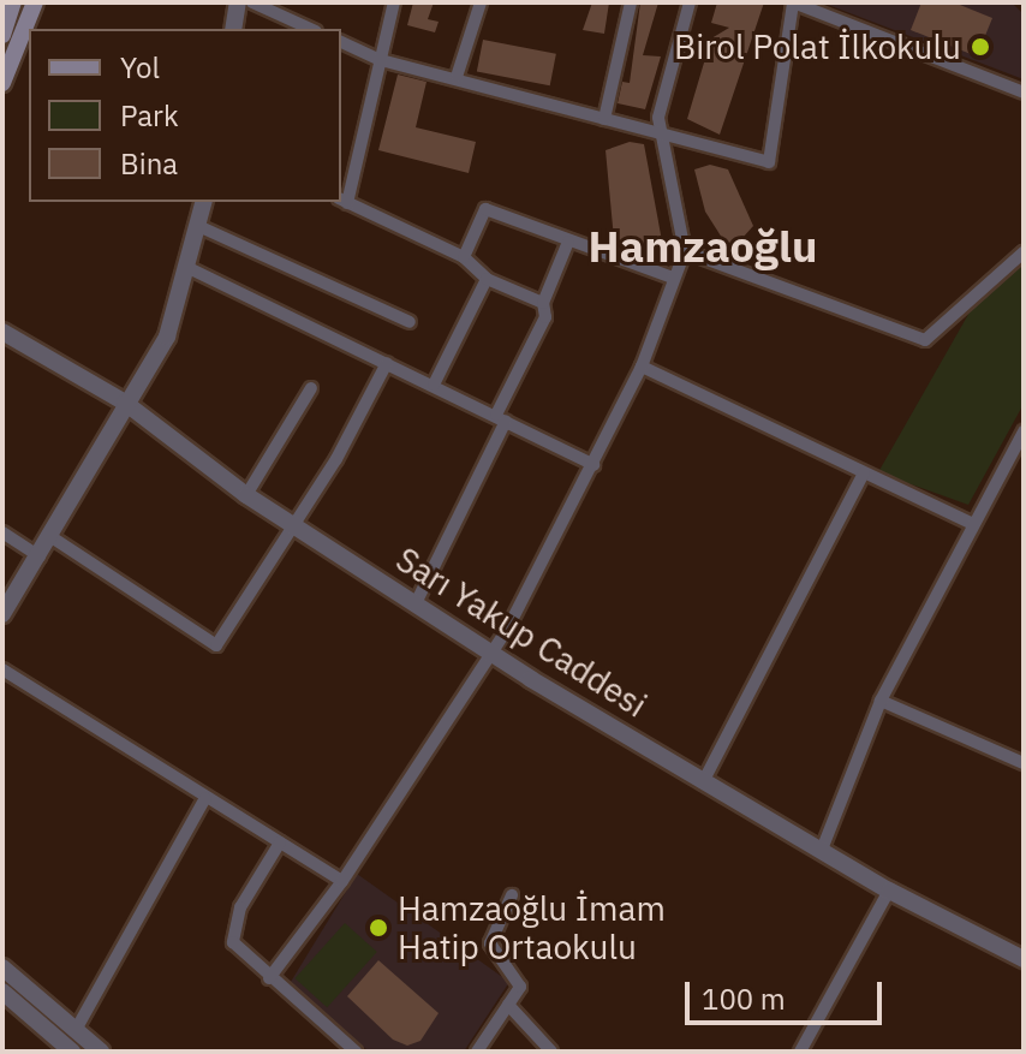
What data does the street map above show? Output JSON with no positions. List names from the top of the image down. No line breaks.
{"streets":{"street":["Sarı Yakup Caddesi"]},"districts":["Hamzaoğlu"],"places":["Birol Polat İlkokulu","Hamzaoğlu İmam Hatip Ortaokulu"],"legend":["Yol","Park","Bina"],"scale_bar":"100 m"}
